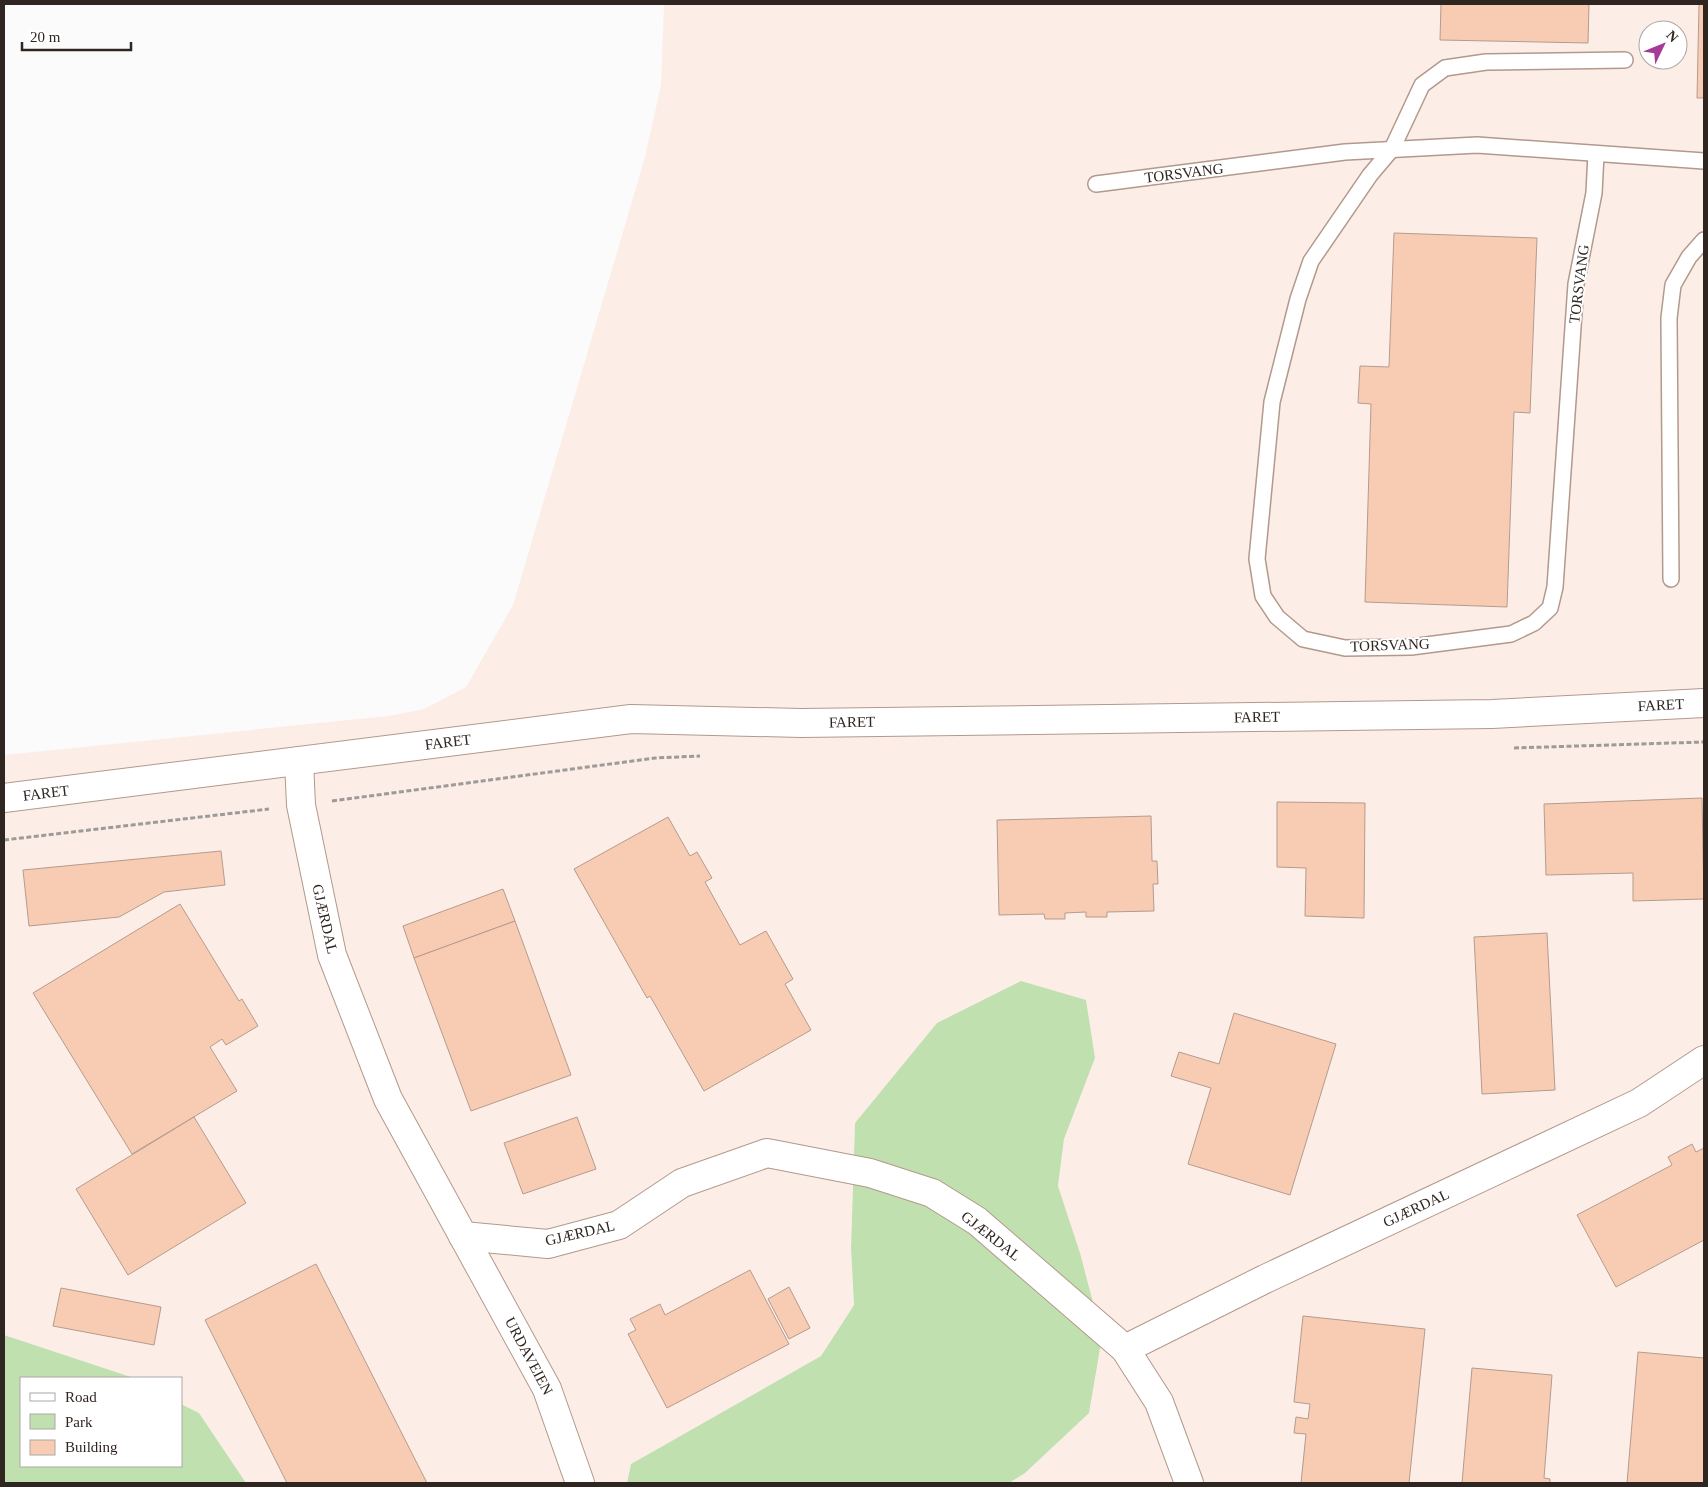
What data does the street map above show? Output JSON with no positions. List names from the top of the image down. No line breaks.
{"streets":{"street":["FARET","GJÆRDAL","URDAVEIEN"],"lane":["TORSVANG"]},"crossings":[["FARET","GJÆRDAL"],["GJÆRDAL","URDAVEIEN"]],"legend":["Road","Park","Building"],"scale_bar":"20 m","north":"top right"}
